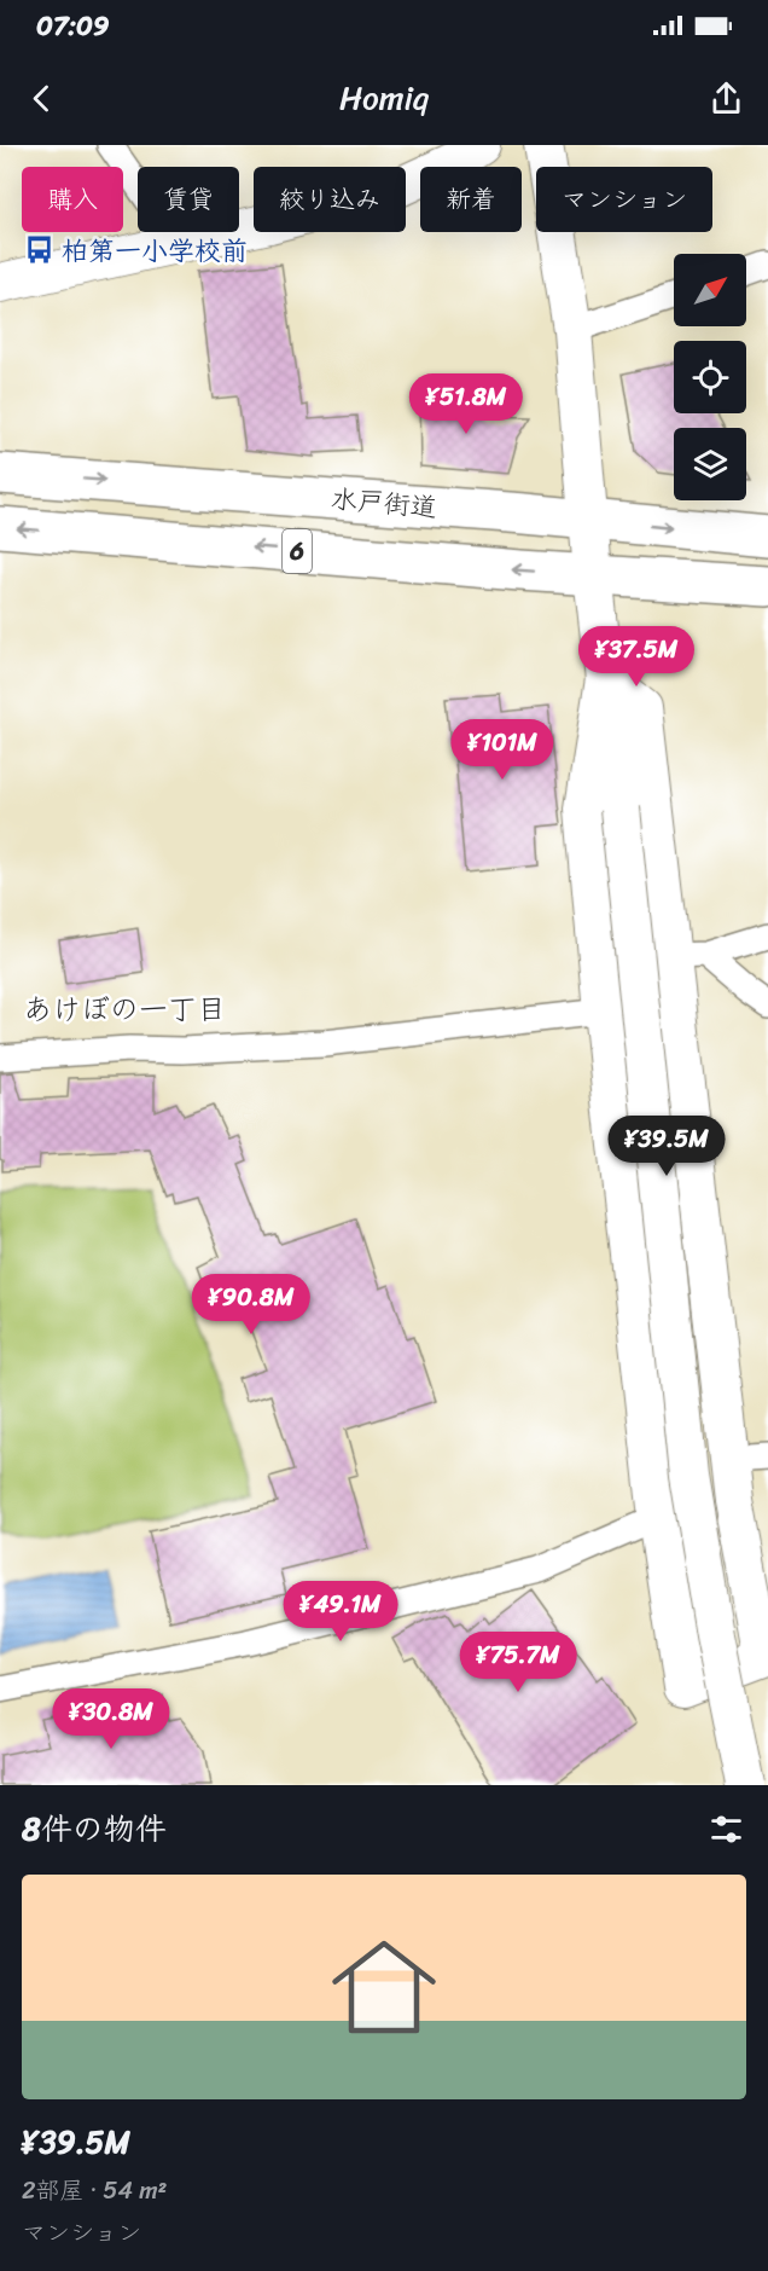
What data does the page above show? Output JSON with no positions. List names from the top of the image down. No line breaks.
{"streets":{"highway":["水戸街道","6"]},"districts":["あけぼの一丁目"],"places":{"bus stop":["柏第一小学校前"]},"north":"top right","page":{"status":"07:09","header":"Homiq","chip":["購入","賃貸","絞り込み","新着","マンション"],"price":["¥51.8M","¥37.5M","¥101M","¥39.5M","¥90.8M","¥49.1M","¥75.7M","¥30.8M"],"heading":"8件の物件","list":[{"name":"¥39.5M","note":"2部屋 · 54 m² · マンション"}]}}
